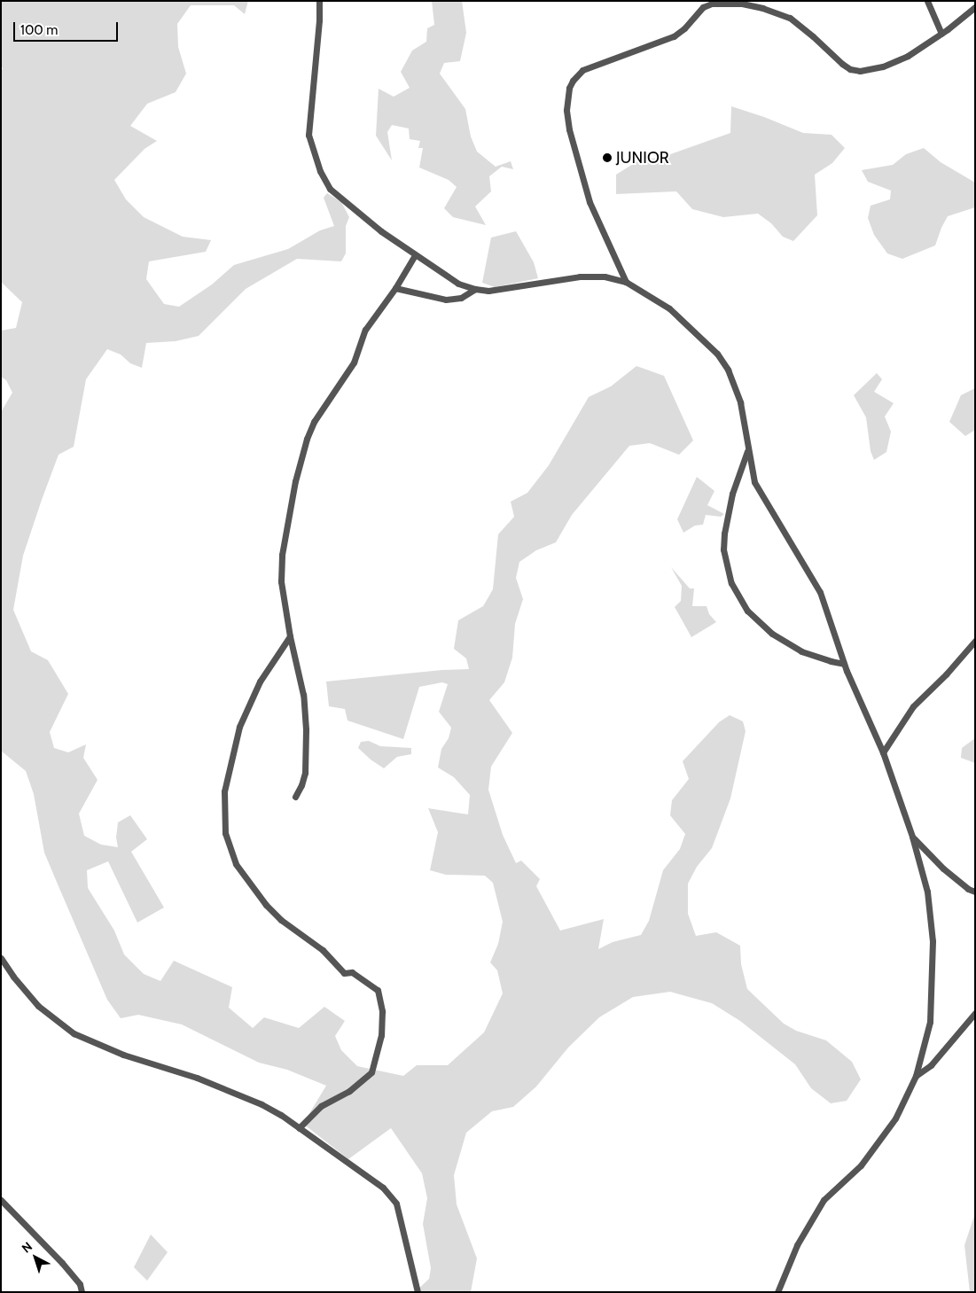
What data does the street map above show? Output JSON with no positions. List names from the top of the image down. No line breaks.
{"places":["JUNIOR"],"scale_bar":"100 m","north":"top left"}
